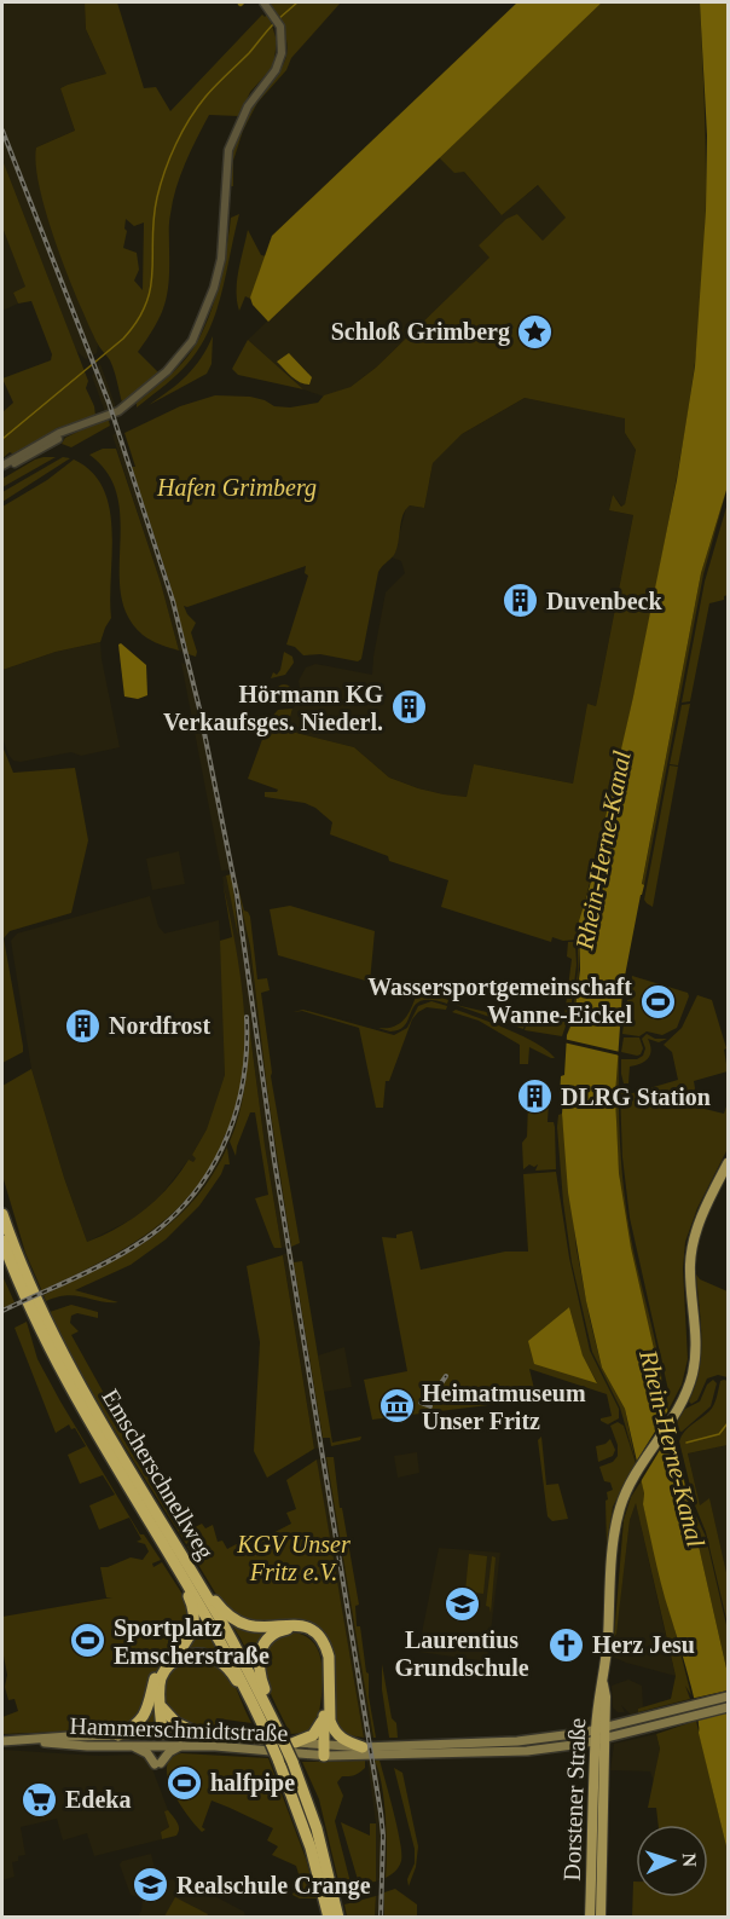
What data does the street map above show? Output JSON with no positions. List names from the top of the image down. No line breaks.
{"streets":{"highway":["Emscherschnellweg"],"main road":["Hammerschmidtstraße","Dorstener Straße"]},"water":["Rhein-Herne-Kanal"],"parks":["Hafen Grimberg","KGV Unser Fritz e.V."],"places":{"place":["Schloß Grimberg"],"building":["Duvenbeck","Hörmann KG Verkaufsges. Niederl.","Nordfrost","DLRG Station"],"sports":["Wassersportgemeinschaft Wanne-Eickel","Sportplatz Emscherstraße","halfpipe"],"museum":["Heimatmuseum Unser Fritz"],"school or university":["Laurentius Grundschule","Realschule Crange"],"church":["Herz Jesu"],"supermarket":["Edeka"]},"north":"right"}
